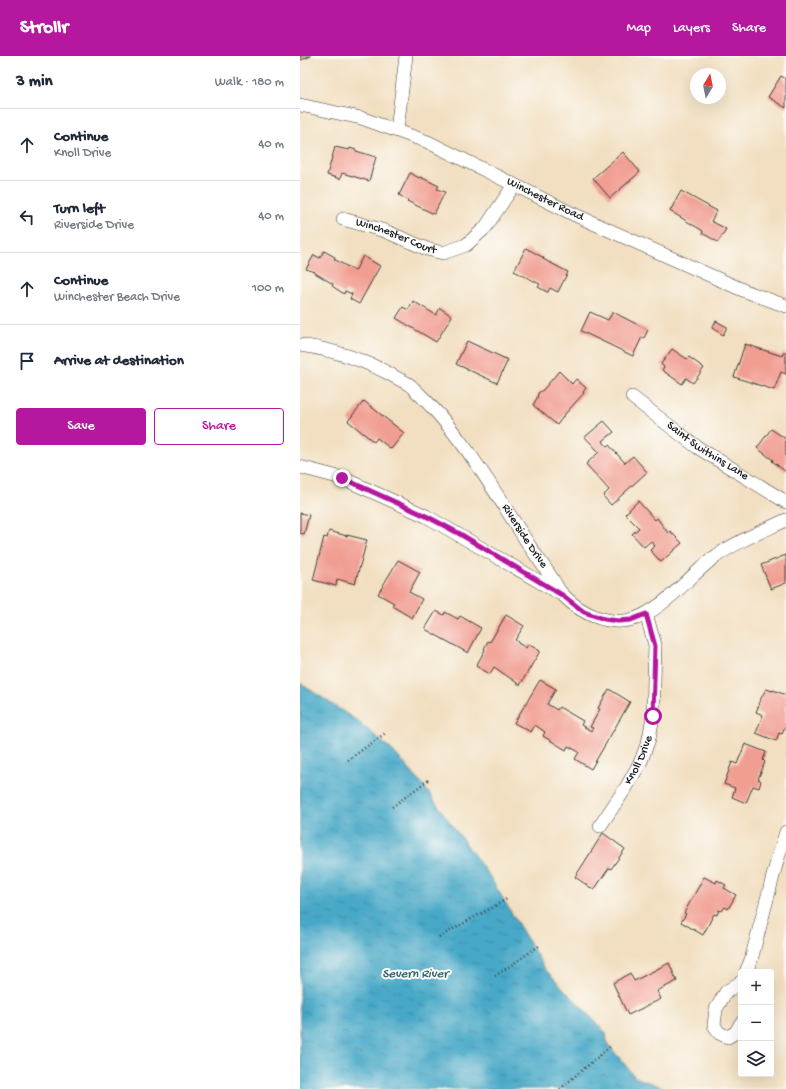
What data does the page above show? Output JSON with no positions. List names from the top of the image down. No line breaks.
{"streets":{"street":["Winchester Road","Winchester Court","Saint Swithins Lane","Riverside Drive","Knoll Drive"]},"crossings":[["Winchester Road","Winchester Court"],["Riverside Drive","Knoll Drive"]],"water":["Severn River"],"north":"top","page":{"header":"Strollr","nav":["Map","Layers","Share"],"heading":["3 min","Walk · 180 m"],"list":[["Continue","Knoll Drive","40 m"],["Turn left","Riverside Drive","40 m"],["Continue","Winchester Beach Drive","100 m"],"Arrive at destination"],"buttons":["Save","Share"],"map_buttons":["+","−"]}}
